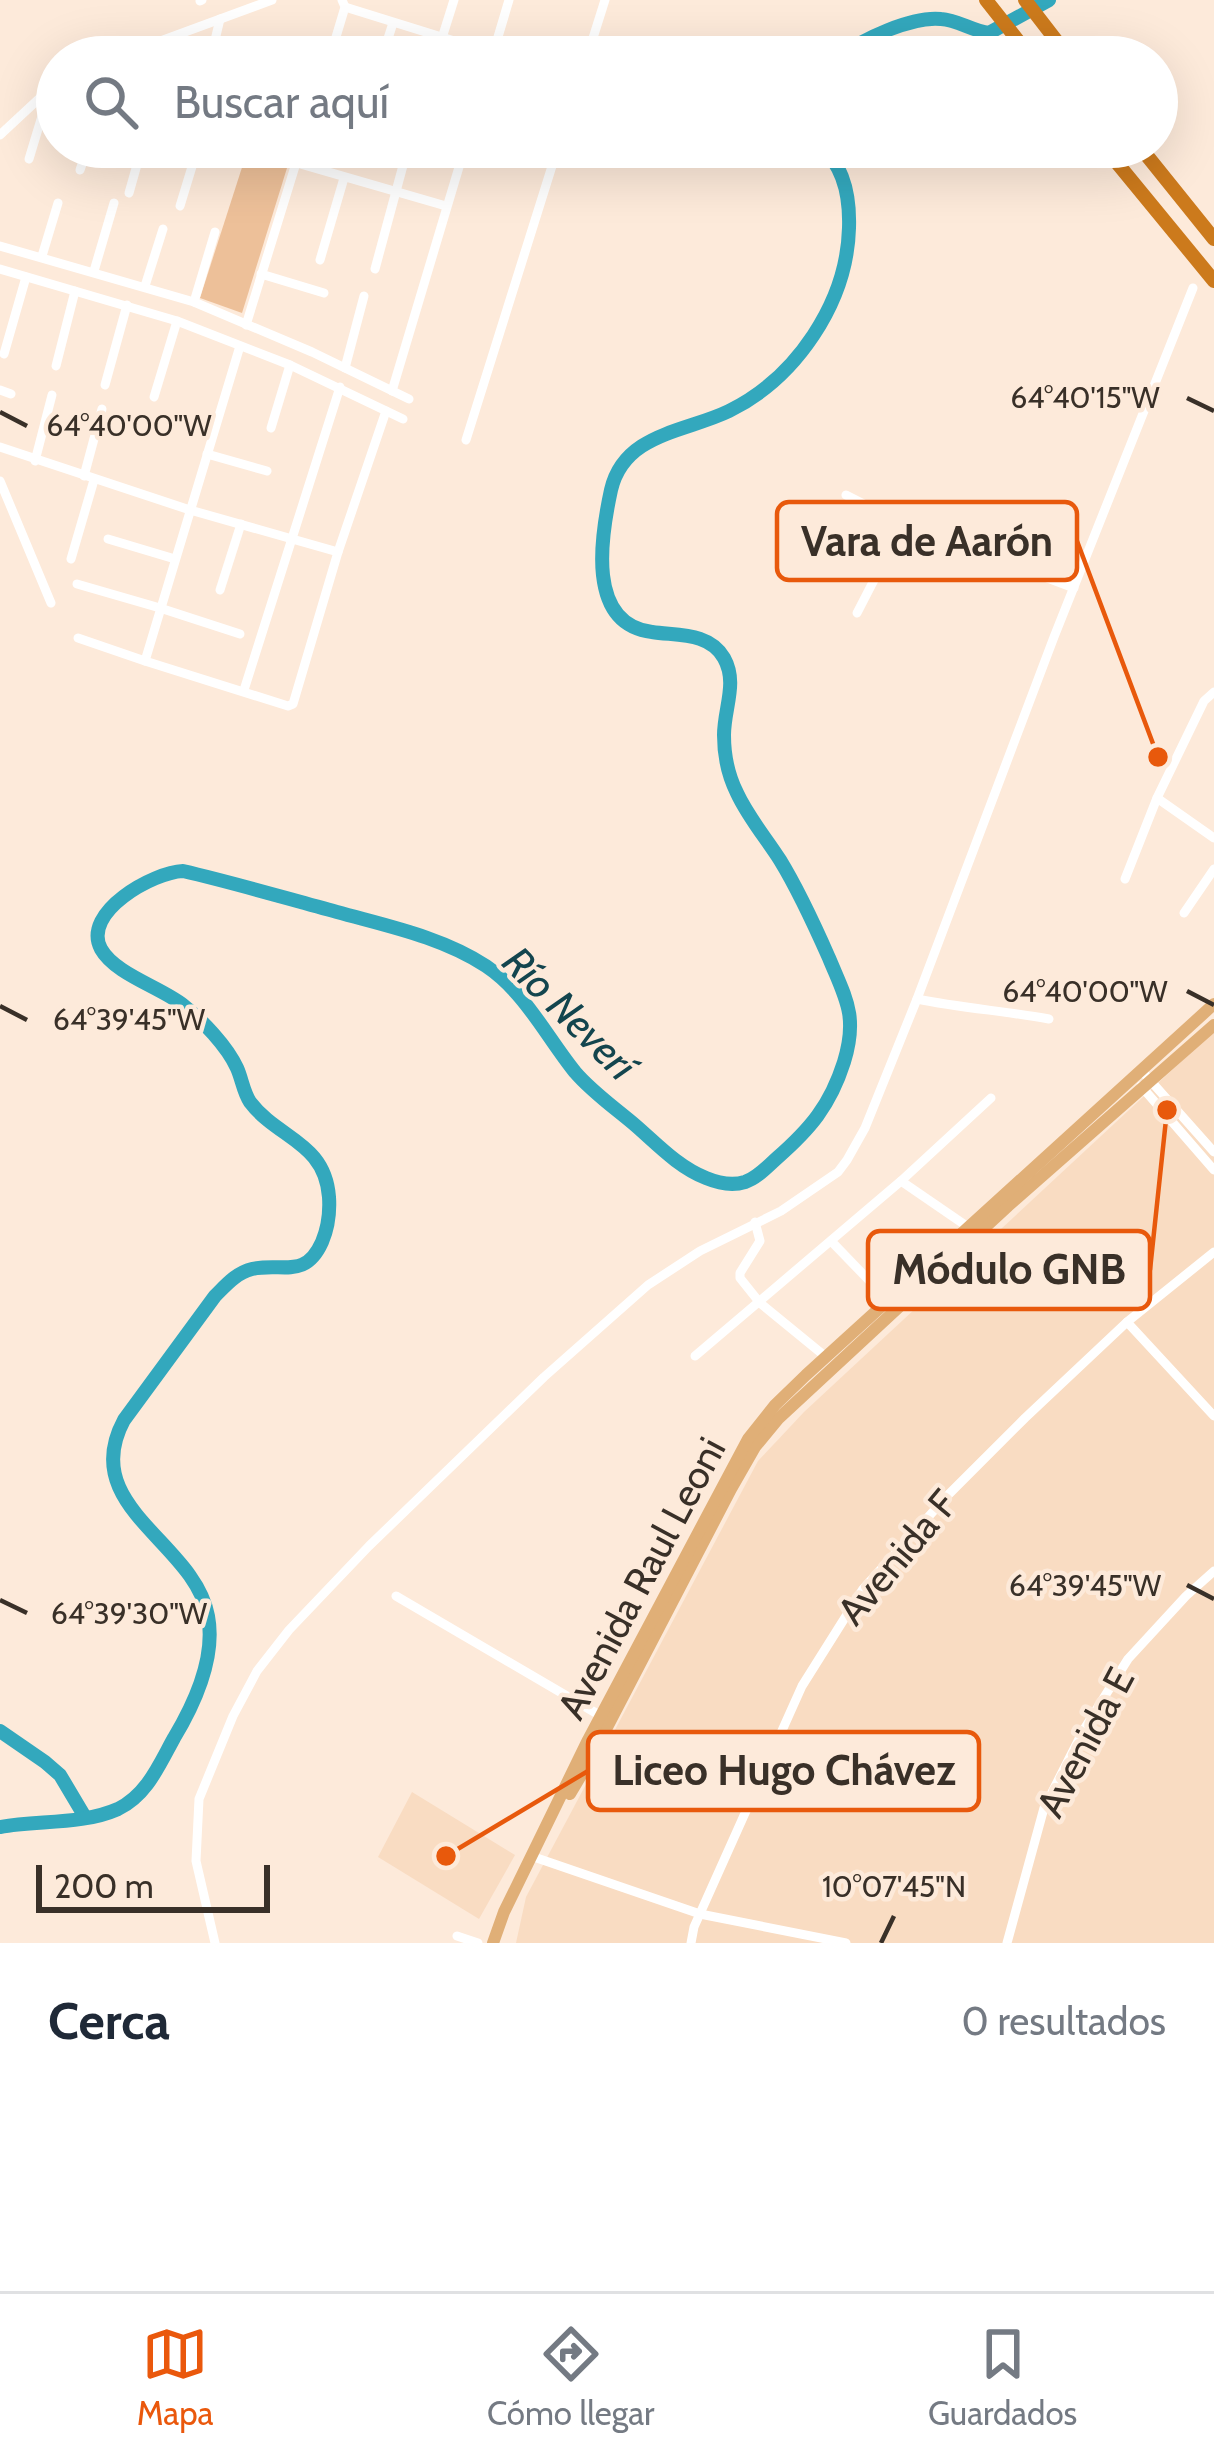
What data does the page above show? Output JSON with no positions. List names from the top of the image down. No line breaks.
{"streets":{"main road":["Avenida Raul Leoni"],"street":["Avenida F","Avenida E"]},"water":["Río Neverí"],"places":["Vara de Aarón","Módulo GNB","Liceo Hugo Chávez"],"scale_bar":"200 m","page":{"search":"Buscar aquí","scale":"200 m","heading":["Cerca","0 resultados"],"nav":["Mapa","Cómo llegar","Guardados"]},"coordinates":["64°40'15\"W","64°40'00\"W","64°39'45\"W","64°39'30\"W","10°07'45\"N"]}
